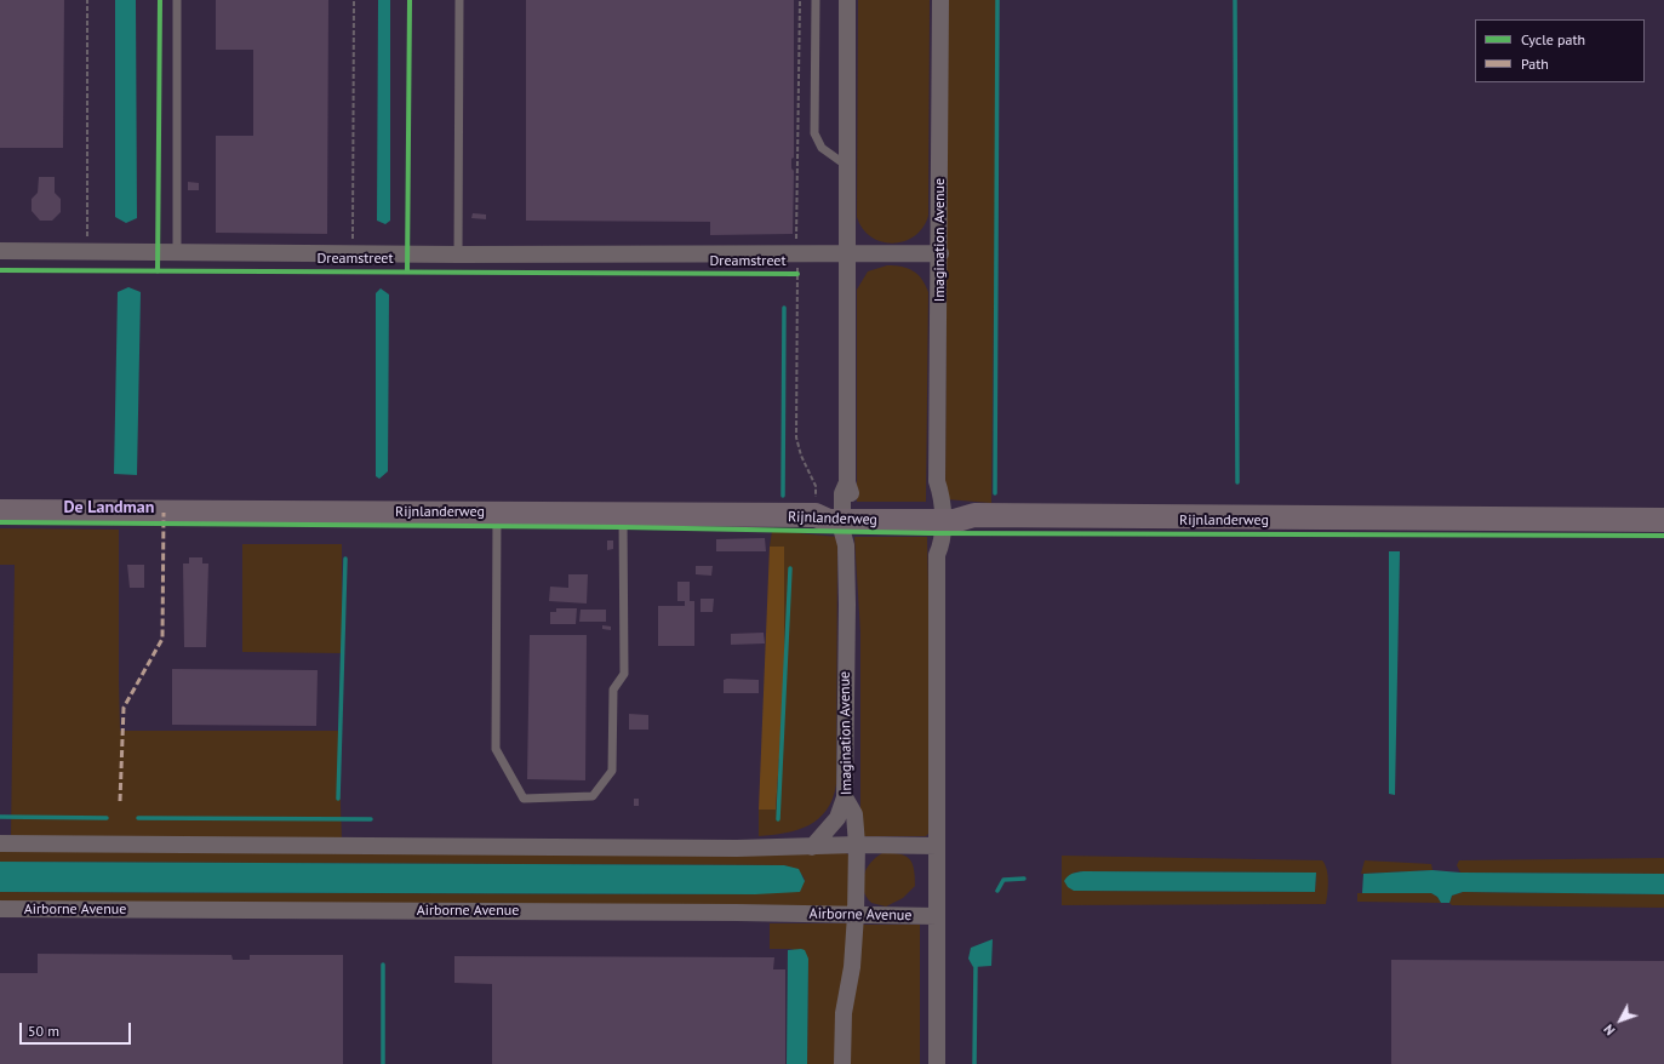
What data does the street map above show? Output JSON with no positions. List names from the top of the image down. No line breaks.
{"streets":{"street":["Imagination Avenue","Dreamstreet","Rijnlanderweg","Airborne Avenue"]},"crossings":[["Imagination Avenue","Dreamstreet"],["Imagination Avenue","Rijnlanderweg"],["Imagination Avenue","Airborne Avenue"]],"districts":["De Landman"],"legend":["Cycle path","Path"],"scale_bar":"50 m","north":"bottom left"}
